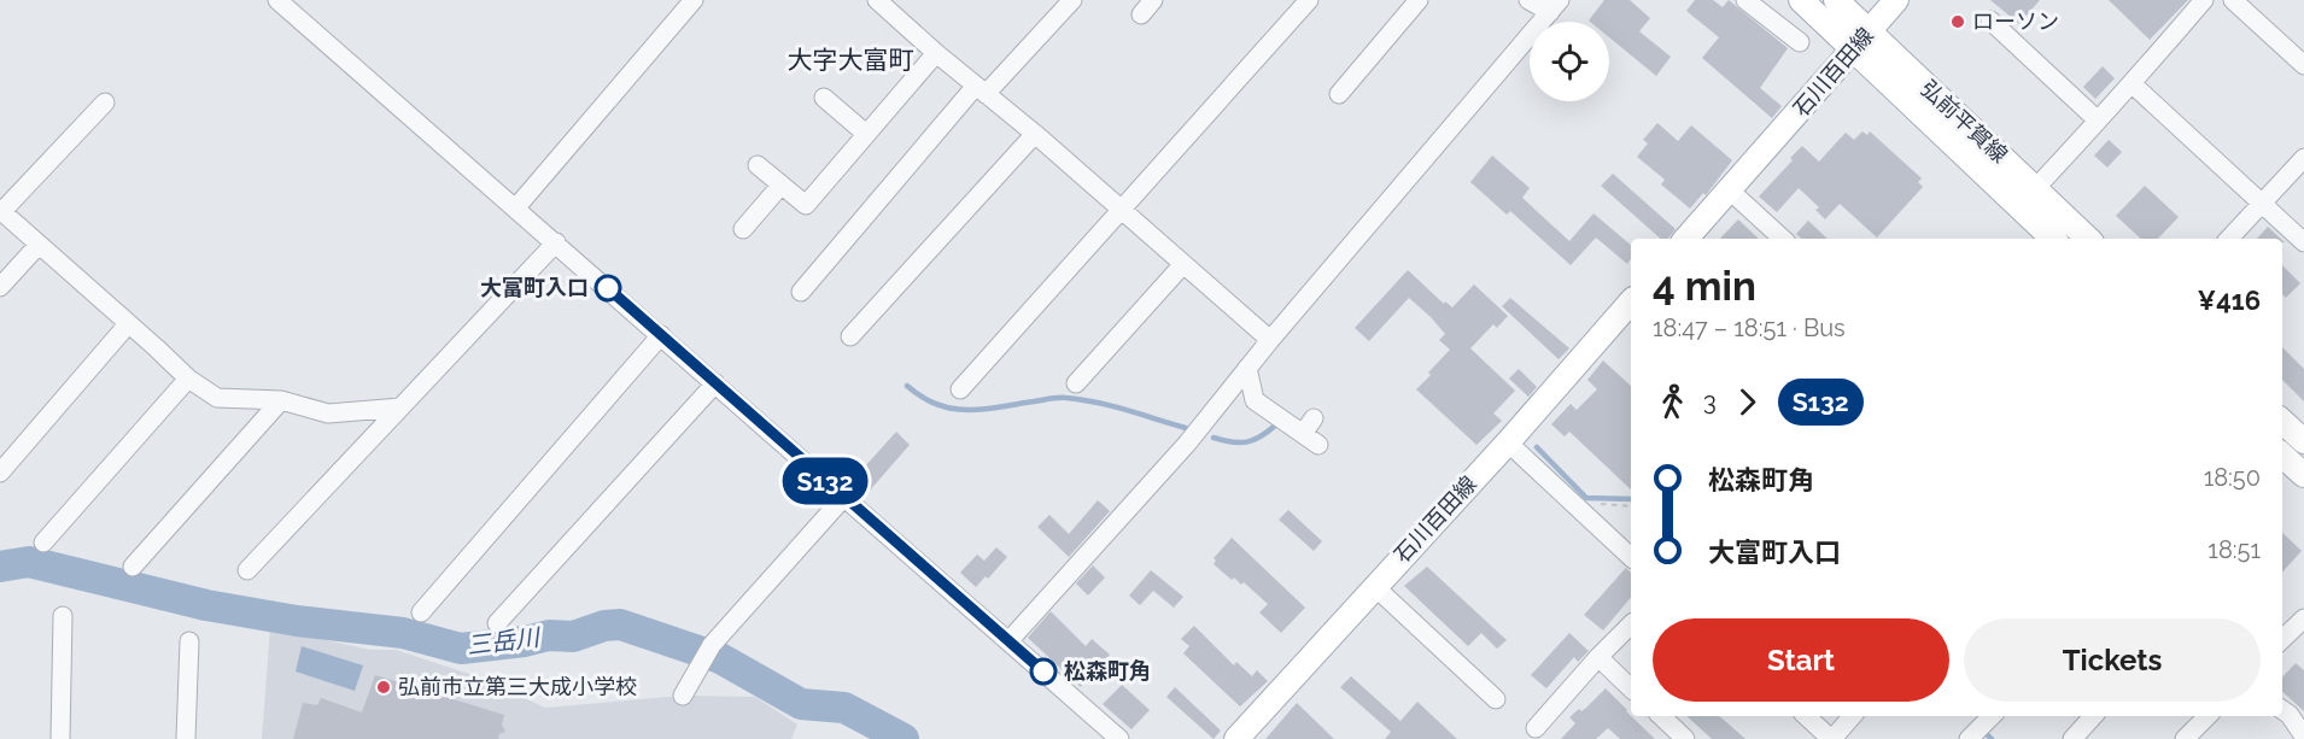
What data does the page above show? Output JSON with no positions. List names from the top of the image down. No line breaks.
{"streets":{"main road":["石川百田線","弘前平賀線"]},"crossings":[["石川百田線","弘前平賀線"]],"districts":["大字大富町"],"water":["三岳川"],"places":["ローソン","大富町入口","松森町角","弘前市立第三大成小学校"],"lines":["bus line S132"],"page":{"on_map":"S132","heading":["4 min","18:47 – 18:51 · Bus","¥416"],"legs":["3","S132"],"list":[{"name":"松森町角","value":"18:50"},{"name":"大富町入口","value":"18:51"}],"buttons":["Start","Tickets"]}}
